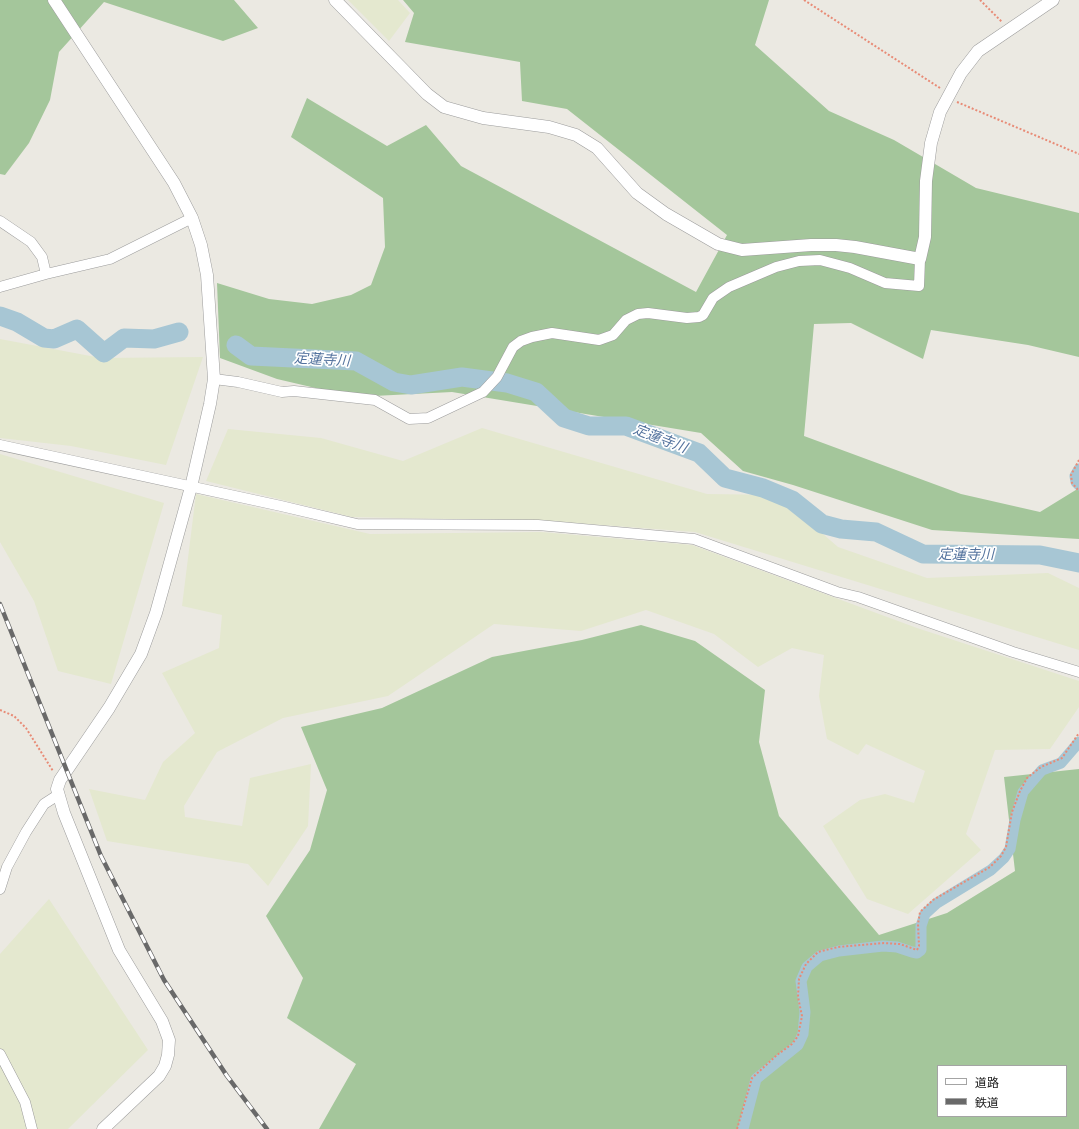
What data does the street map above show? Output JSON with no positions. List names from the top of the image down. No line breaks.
{"water":["定蓮寺川"],"legend":["道路","鉄道"]}
